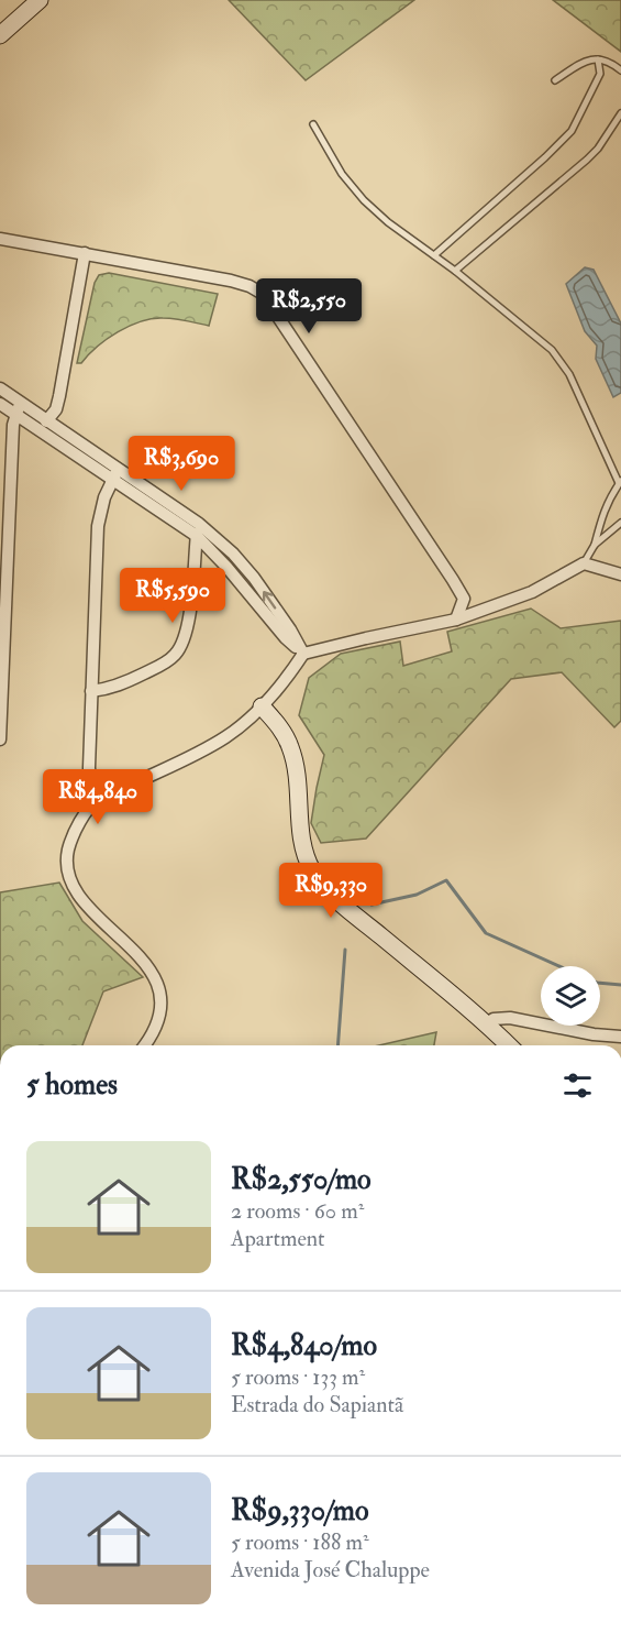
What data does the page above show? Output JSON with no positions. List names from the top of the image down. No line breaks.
{"page":{"price":["R$2,550","R$3,690","R$5,590","R$4,840","R$9,330"],"heading":"5 homes","list":[{"name":"R$2,550/mo","note":"2 rooms · 60 m² · Apartment"},{"name":"R$4,840/mo","note":"5 rooms · 133 m² · Estrada do Sapiantã"},{"name":"R$9,330/mo","note":"5 rooms · 188 m² · Avenida José Chaluppe"}]}}
